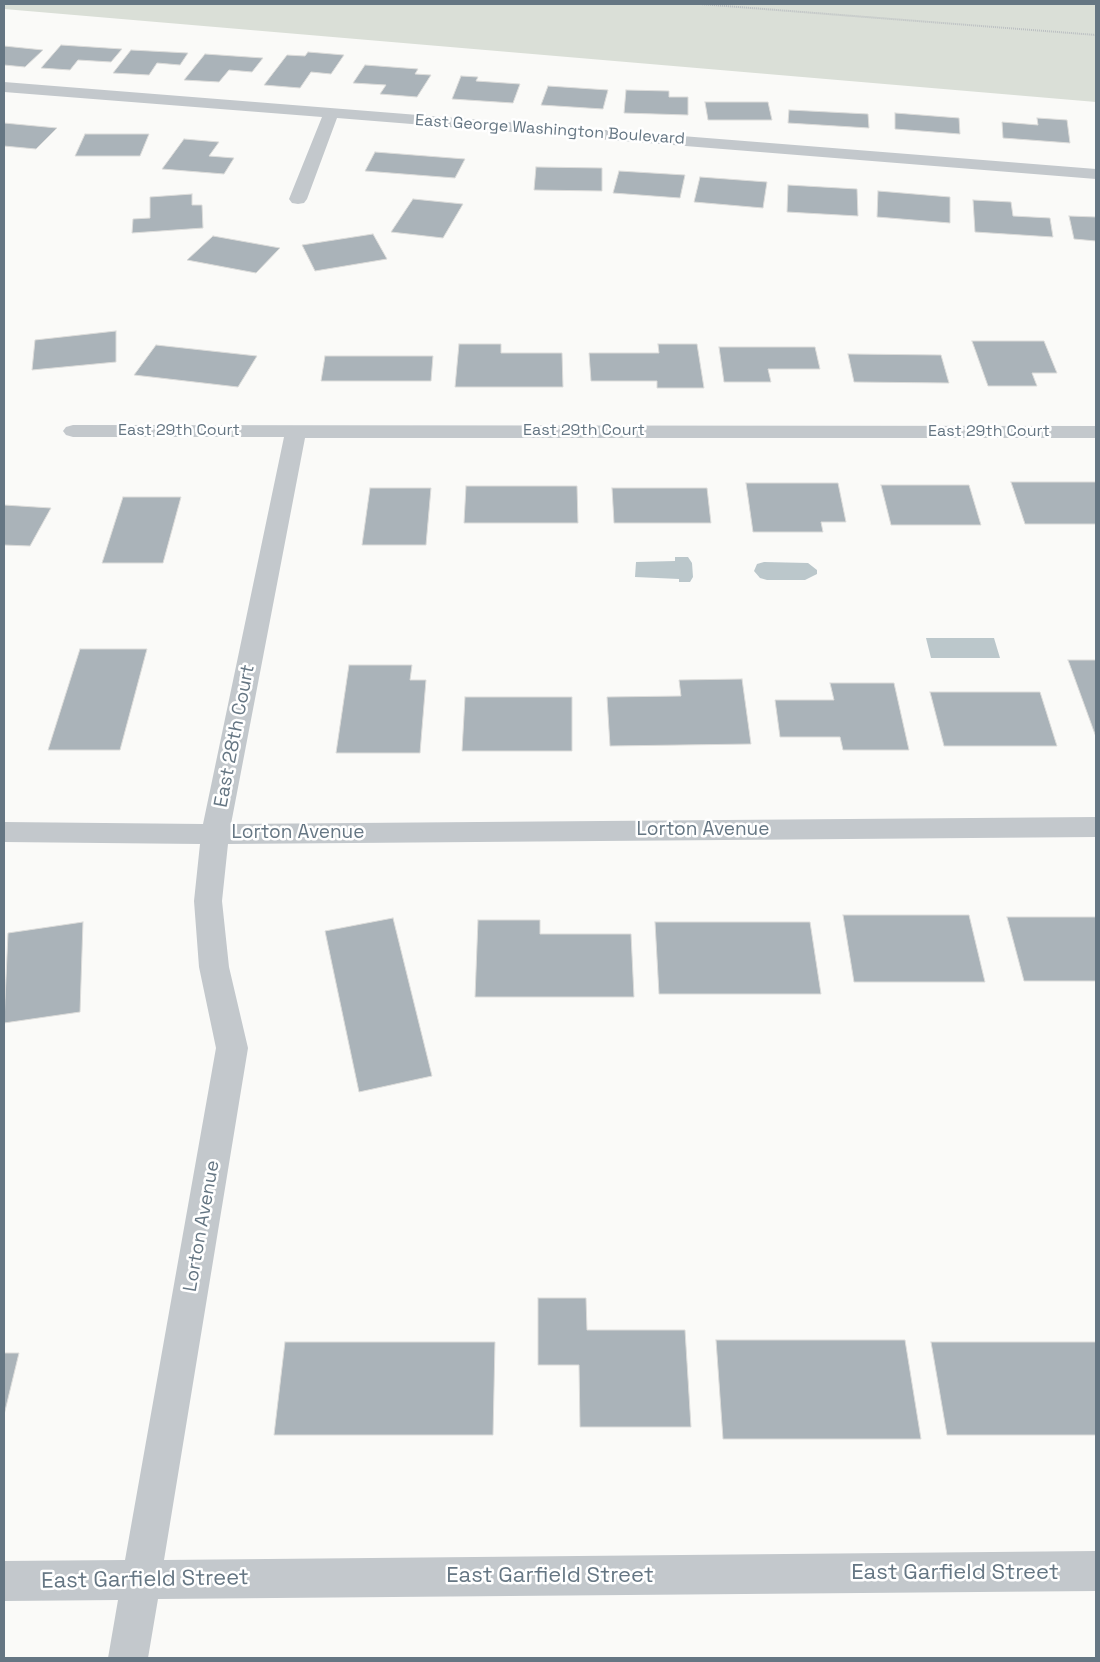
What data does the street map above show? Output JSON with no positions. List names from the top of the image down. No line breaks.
{"streets":{"street":["East George Washington Boulevard","East 29th Court","East 28th Court","Lorton Avenue","East Garfield Street"]},"crossings":[["East 29th Court","East 28th Court"],["East 28th Court","Lorton Avenue"],["Lorton Avenue","East Garfield Street"]]}
